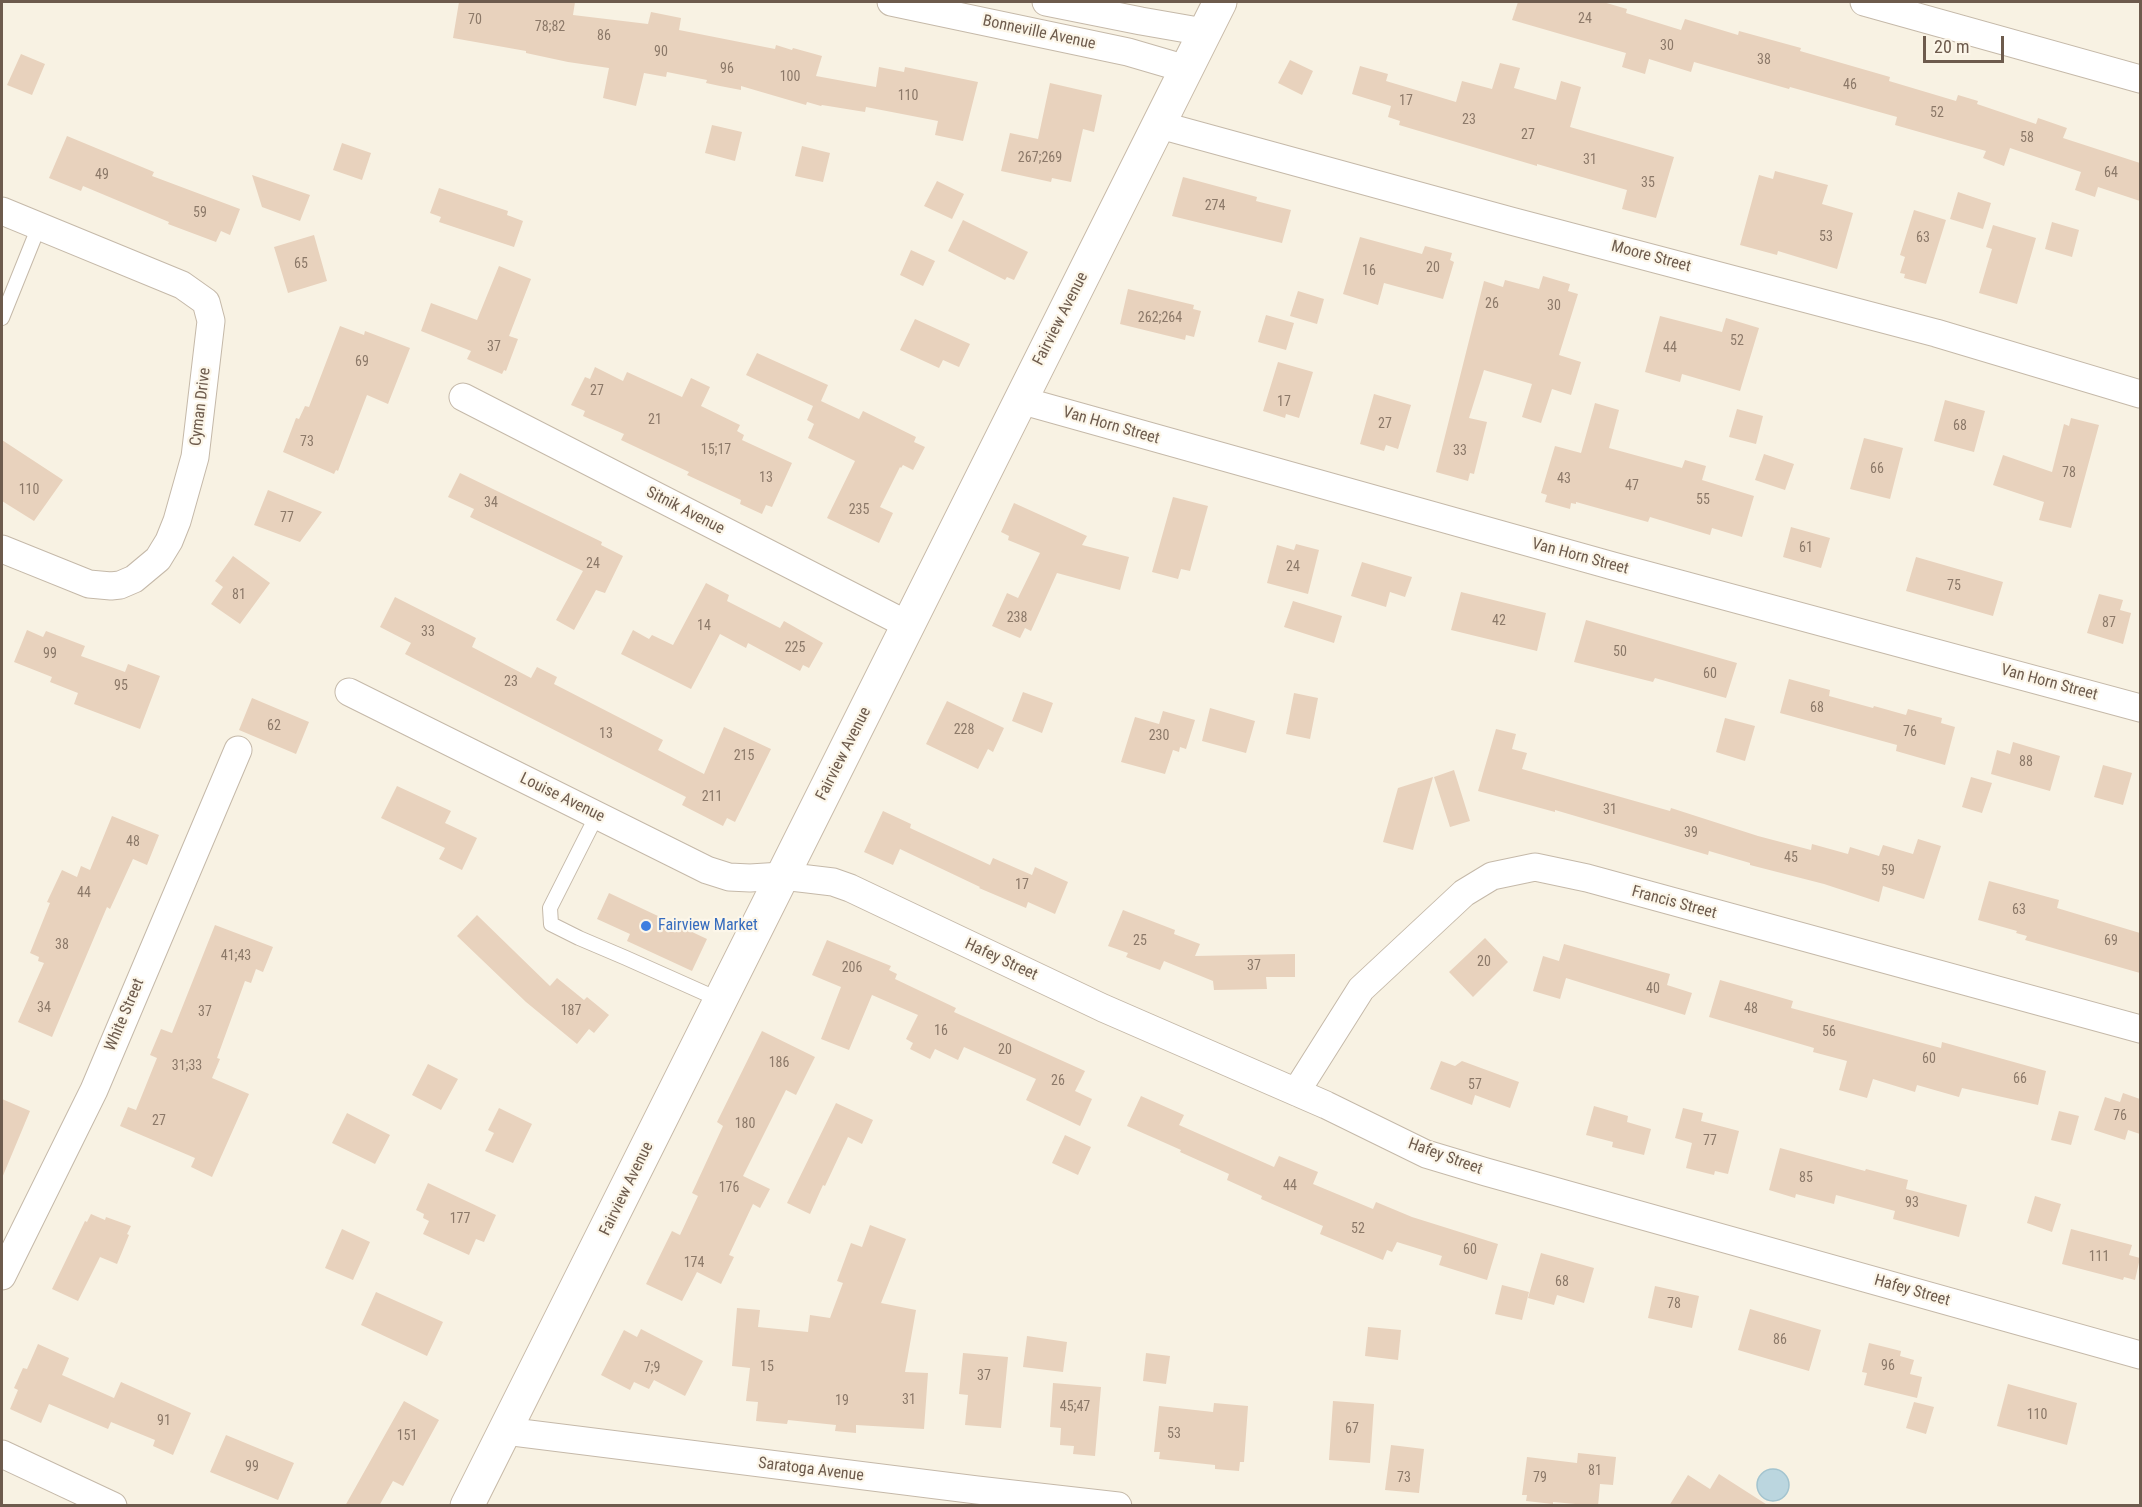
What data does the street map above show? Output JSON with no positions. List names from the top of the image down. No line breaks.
{"streets":{"main road":["Fairview Avenue"],"street":["Bonneville Avenue","Moore Street","Cyman Drive","Van Horn Street","Sitnik Avenue","Louise Avenue","Francis Street","Hafey Street","White Street","Saratoga Avenue"]},"crossings":[["Bonneville Avenue","Fairview Avenue"],["Moore Street","Fairview Avenue"],["Fairview Avenue","Van Horn Street"],["Fairview Avenue","Sitnik Avenue"],["Fairview Avenue","Louise Avenue"],["Fairview Avenue","Hafey Street"],["Fairview Avenue","Saratoga Avenue"],["Louise Avenue","Hafey Street"],["Francis Street","Hafey Street"]],"places":["Fairview Market"],"house_numbers":["24","70","78;82","86","30","90","38","96","100","46","110","17","52","23","27","58","267;269","31","64","49","35","274","59","53","63","65","20","16","26","30","262;264","52","37","44","69","27","17","21","27","68","73","15;17","33","66","78","13","43","47","110","55","34","235","77","61","24","24","75","81","238","42","87","14","33","225","50","99","60","23","95","68","62","228","76","13","230","215","88","211","31","39","48","45","59","17","44","63","25","69","38","41;43","20","37","206","40","34","48","187","37","16","56","20","60","186","31;33","66","26","57","76","27","180","77","85","44","176","93","177","52","60","111","174","68","78","86","96","15","7;9","37","31","19","45;47","110","91","67","53","151","99","81","73","79"],"scale_bar":"20 m"}
